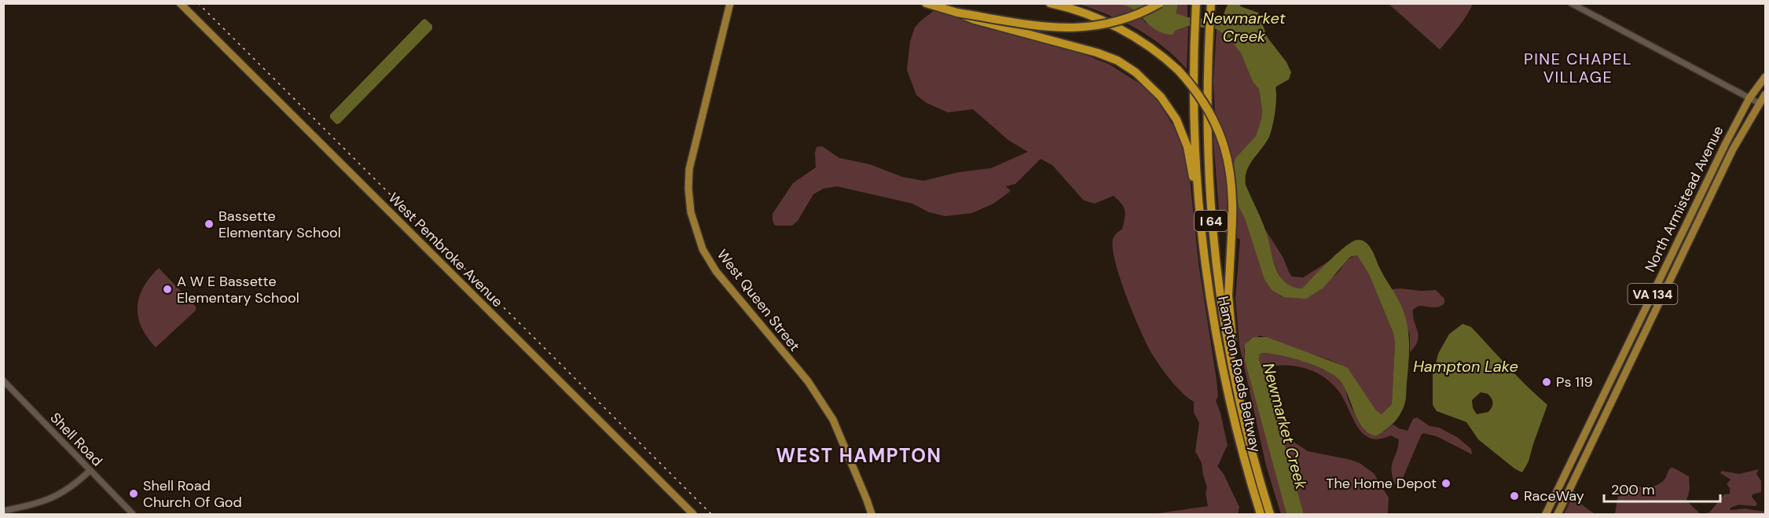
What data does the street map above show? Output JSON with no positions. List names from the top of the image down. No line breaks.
{"streets":{"highway":["I 64","Hampton Roads Beltway"],"main road":["North Armistead Avenue","West Pembroke Avenue","VA 134","West Queen Street"],"street":["Shell Road"]},"crossings":[["I 64","Hampton Roads Beltway"]],"districts":["PINE CHAPEL VILLAGE","WEST HAMPTON"],"water":["Newmarket Creek","Hampton Lake"],"places":["Bassette Elementary School","A W E Bassette Elementary School","Ps 119","The Home Depot","Shell Road Church Of God","RaceWay"],"scale_bar":"200 m"}
